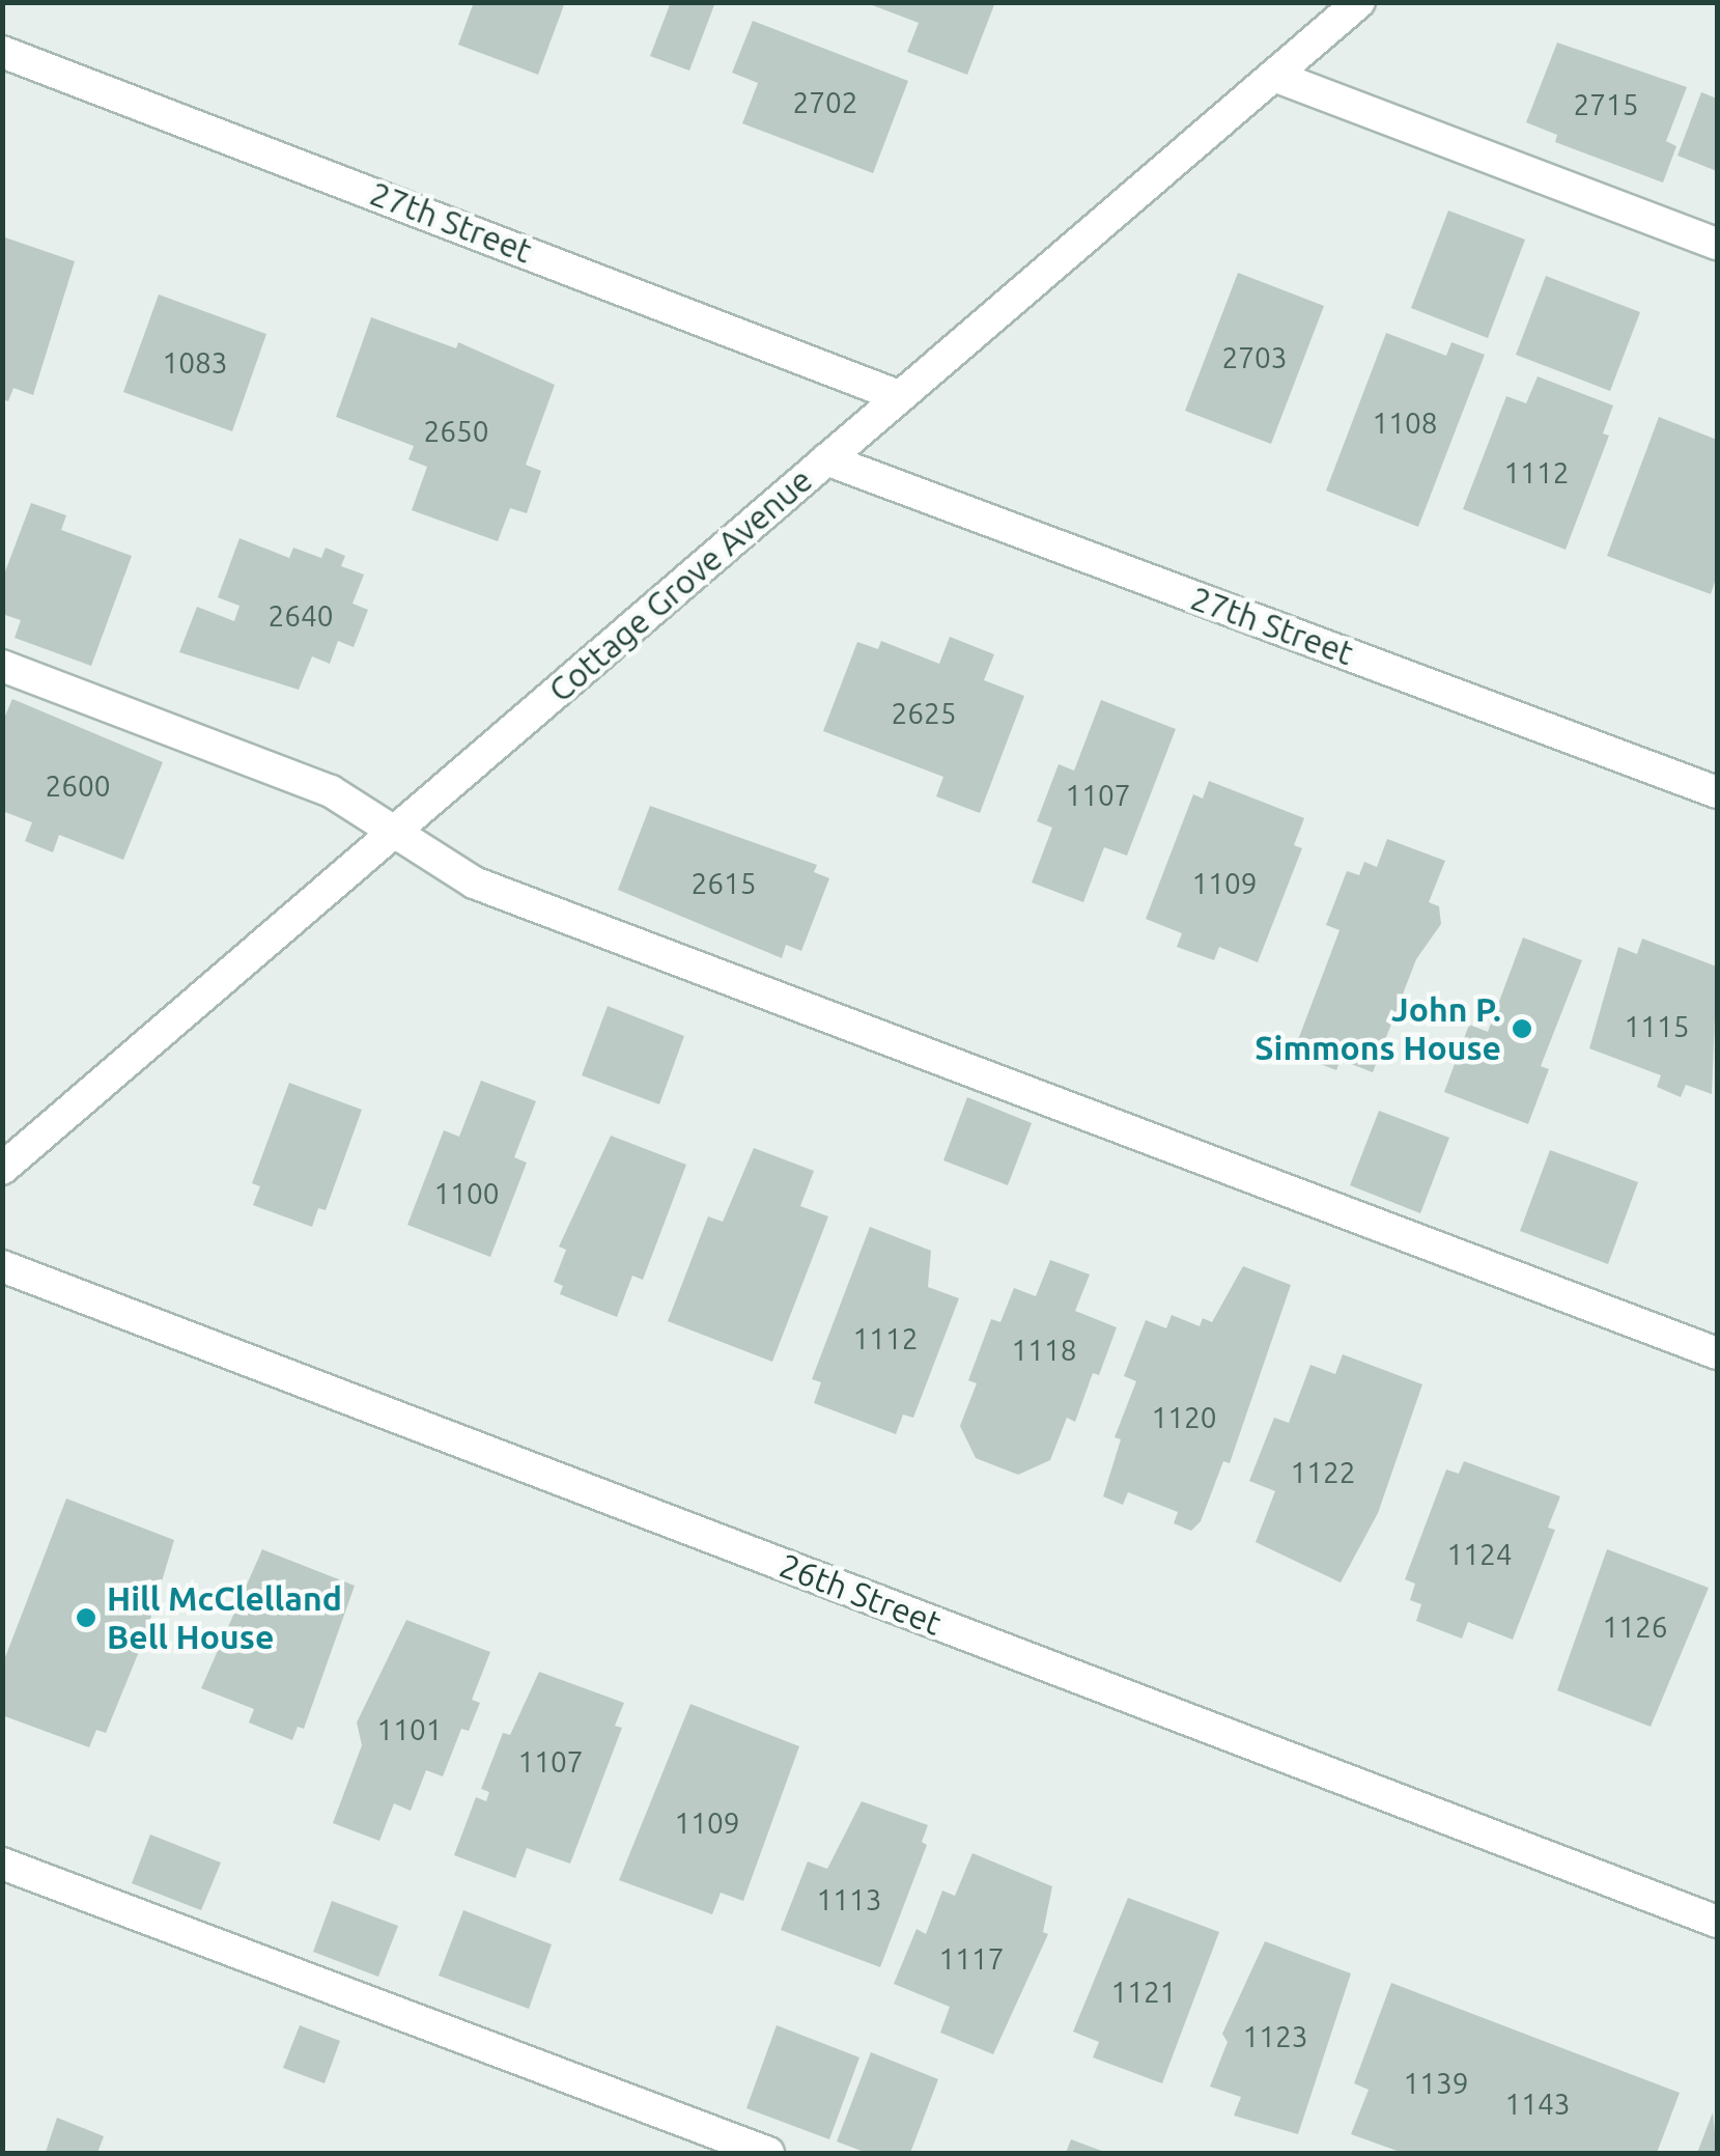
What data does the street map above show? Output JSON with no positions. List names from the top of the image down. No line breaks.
{"streets":{"street":["27th Street","Cottage Grove Avenue","26th Street"]},"crossings":[["27th Street","Cottage Grove Avenue"]],"places":["John P. Simmons House","Hill McClelland Bell House"],"house_numbers":["2702","2715","2703","1083","1108","2650","1112","2640","2625","2600","1107","2615","1109","1115","1100","1112","1118","1120","1122","1124","1126","1101","1107","1109","1113","1117","1121","1123","1139","1143"]}
